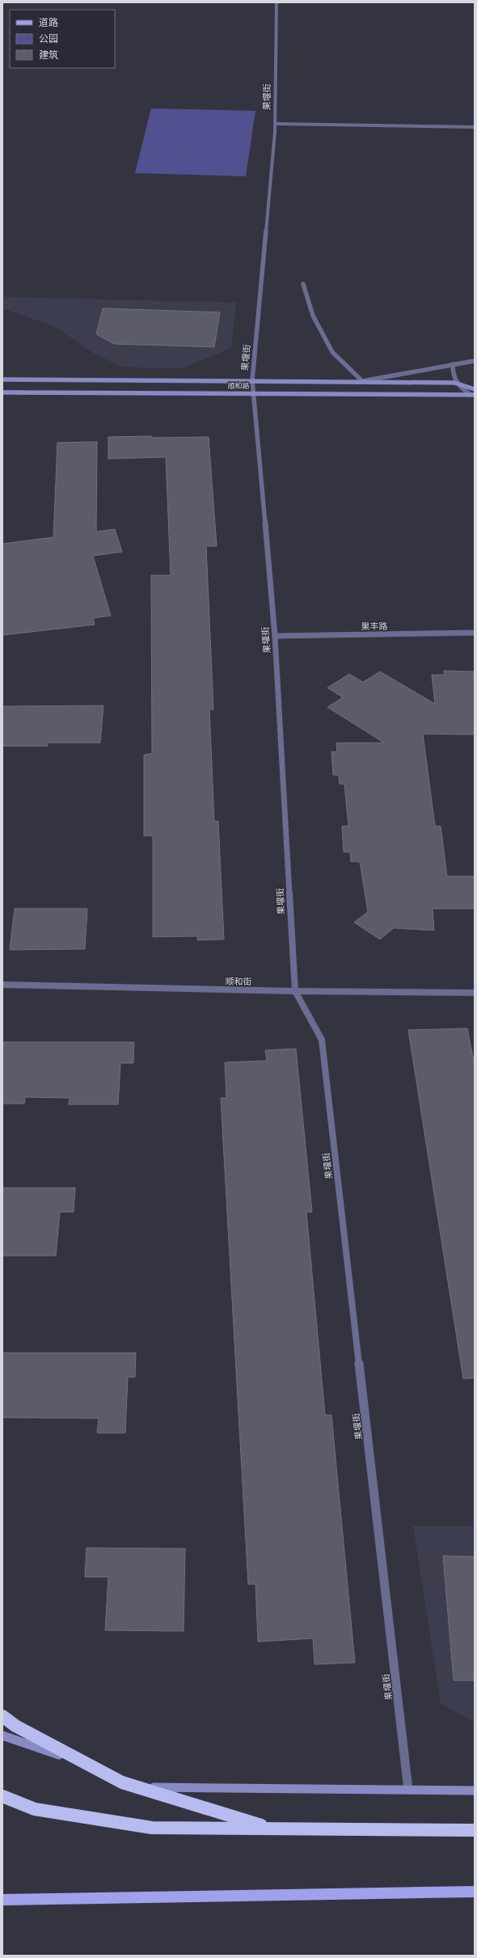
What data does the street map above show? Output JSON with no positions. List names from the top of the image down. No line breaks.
{"streets":{"street":["果堰街","顺和路","果丰路","顺和街"]},"crossings":[["果堰街","顺和路"],["果堰街","果丰路"],["果堰街","顺和街"]],"legend":["道路","公园","建筑"]}
